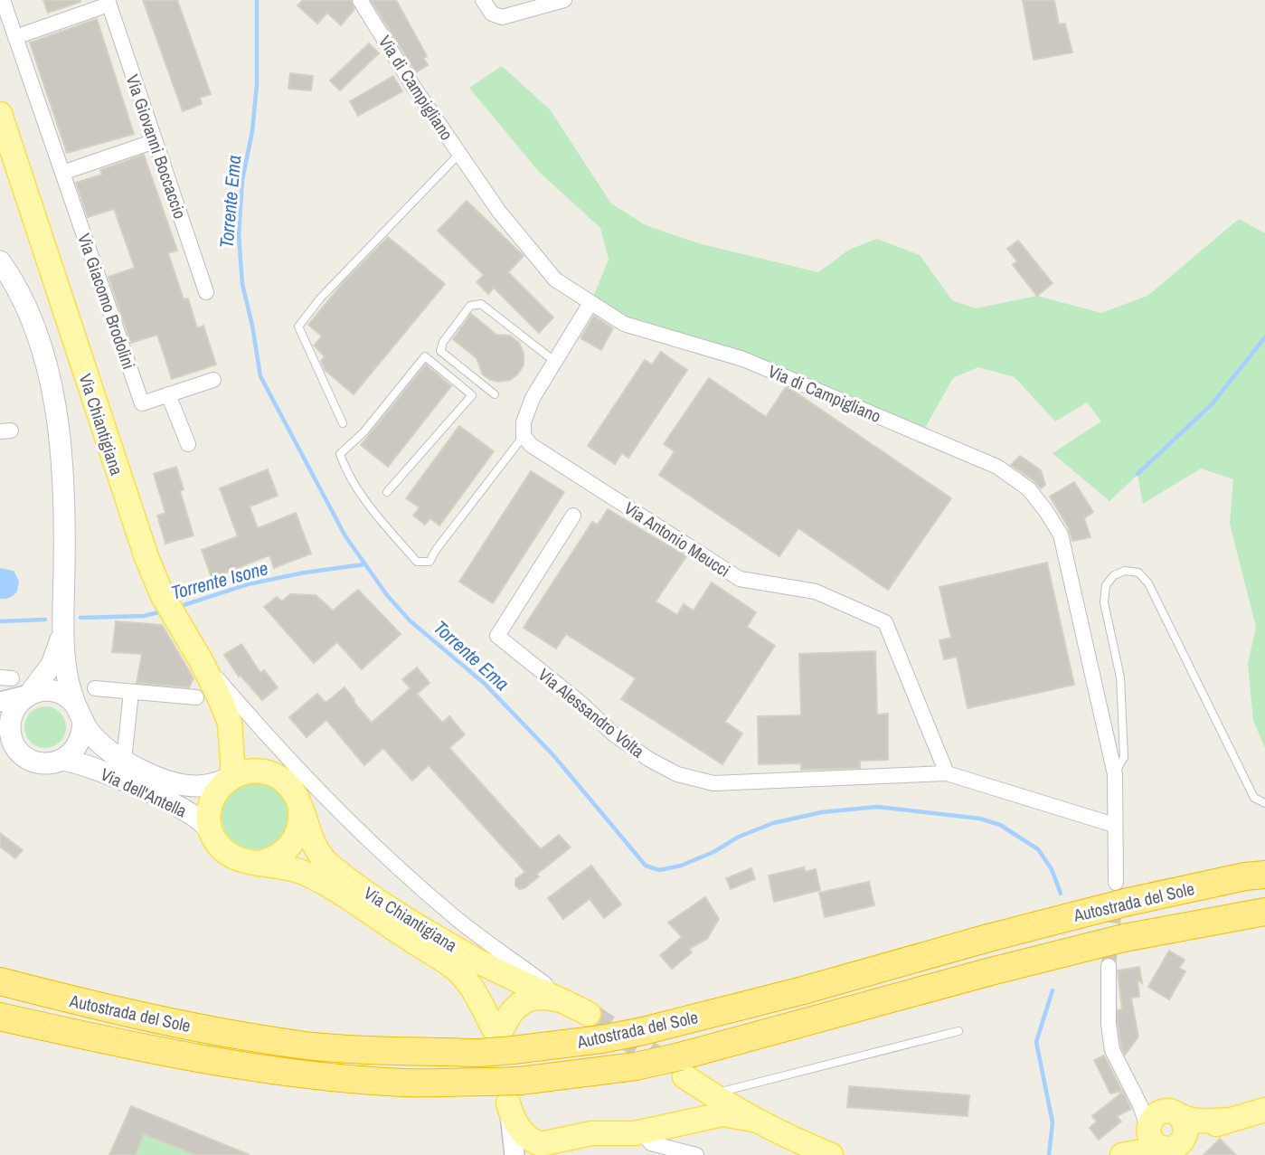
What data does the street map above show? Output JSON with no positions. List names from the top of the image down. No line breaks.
{"streets":{"highway":["Autostrada del Sole"],"main road":["Via Chiantigiana","Via dell'Antella"],"street":["Via di Campigliano","Via Giovanni Boccaccio","Via Giacomo Brodolini","Via Antonio Meucci","Via Alessandro Volta"]},"crossings":[["Via di Campigliano","Autostrada del Sole"],["Via Chiantigiana","Via dell'Antella"],["Via Chiantigiana","Autostrada del Sole"],["Via Antonio Meucci","Via Alessandro Volta"]],"water":["Torrente Ema","Torrente Isone"]}
